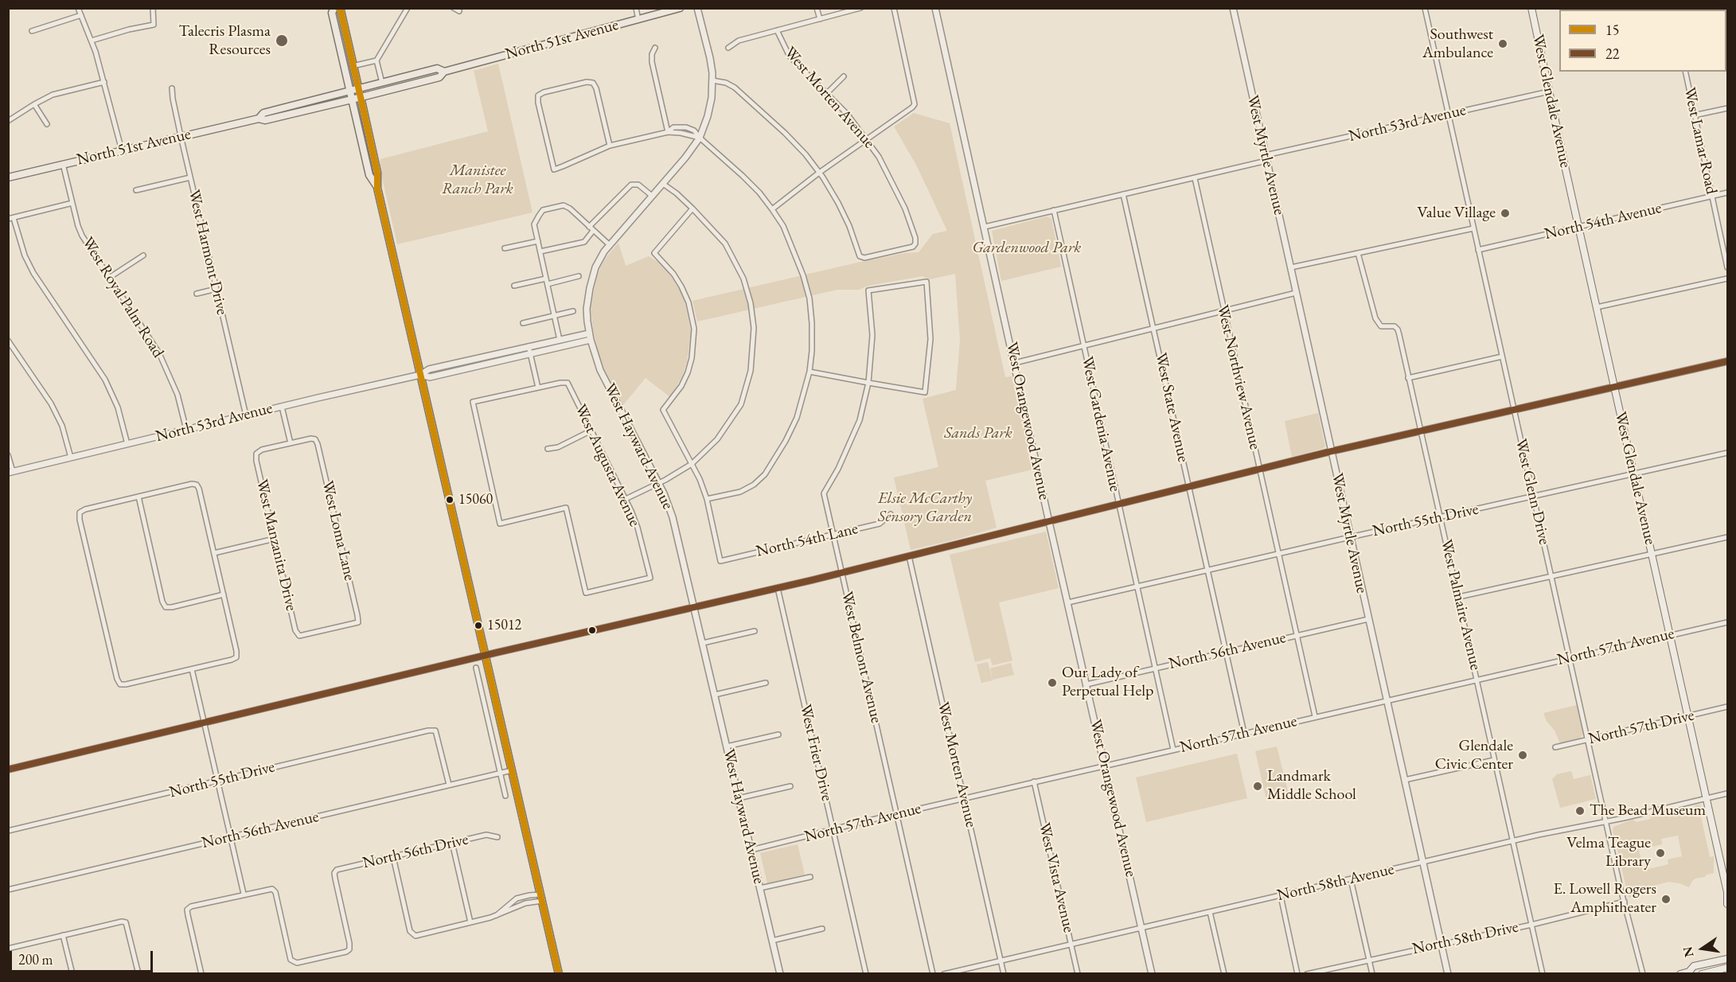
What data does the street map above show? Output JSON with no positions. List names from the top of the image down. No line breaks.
{"streets":{"main road":["North 51st Avenue","West Glendale Avenue"],"street":["West Morten Avenue","North 53rd Avenue","West Lamar Road","West Myrtle Avenue","North 54th Avenue","West Harmont Drive","West Royal Palm Road","West Northview Avenue","West State Avenue","West Orangewood Avenue","West Gardenia Avenue","West Hayward Avenue","West Augusta Avenue","West Glenn Drive","North 55th Drive","West Loma Lane","North 54th Lane","West Manzanita Drive","West Palmaire Avenue","North 57th Avenue","North 56th Avenue","West Belmont Avenue","North 57th Drive","West Frier Drive","North 56th Drive","West Vista Avenue","North 58th Avenue","North 58th Drive"]},"crossings":[["North 51st Avenue","West Harmont Drive"],["North 51st Avenue","West Royal Palm Road"],["West Morten Avenue","North 57th Avenue"],["West Morten Avenue","North 58th Avenue"],["West Glendale Avenue","North 53rd Avenue"],["West Glendale Avenue","North 54th Avenue"],["West Glendale Avenue","North 55th Drive"],["West Glendale Avenue","North 57th Avenue"],["West Glendale Avenue","North 57th Drive"],["West Glendale Avenue","North 58th Avenue"],["North 53rd Avenue","West Myrtle Avenue"],["North 53rd Avenue","West Harmont Drive"],["North 53rd Avenue","West Royal Palm Road"],["North 53rd Avenue","West Northview Avenue"],["North 53rd Avenue","West State Avenue"],["North 53rd Avenue","West Orangewood Avenue"],["North 53rd Avenue","West Gardenia Avenue"],["North 53rd Avenue","West Hayward Avenue"],["North 53rd Avenue","West Glenn Drive"],["West Lamar Road","North 54th Avenue"],["West Myrtle Avenue","North 55th Drive"],["West Myrtle Avenue","North 57th Avenue"],["West Myrtle Avenue","North 56th Avenue"],["West Myrtle Avenue","North 58th Avenue"],["West Myrtle Avenue","North 58th Drive"],["North 54th Avenue","West Glenn Drive"],["West Northview Avenue","North 55th Drive"],["West Northview Avenue","North 57th Avenue"],["West Northview Avenue","North 56th Avenue"],["West State Avenue","North 55th Drive"],["West State Avenue","North 57th Avenue"],["West State Avenue","North 56th Avenue"],["West Orangewood Avenue","North 55th Drive"],["West Orangewood Avenue","North 57th Avenue"],["West Orangewood Avenue","North 56th Avenue"],["West Orangewood Avenue","North 58th Avenue"],["West Gardenia Avenue","North 55th Drive"],["West Gardenia Avenue","North 57th Avenue"],["West Gardenia Avenue","North 56th Avenue"],["West Hayward Avenue","North 57th Avenue"],["West Glenn Drive","North 55th Drive"],["West Glenn Drive","North 57th Avenue"],["West Glenn Drive","North 57th Drive"],["West Glenn Drive","North 58th Avenue"],["West Glenn Drive","North 58th Drive"],["North 55th Drive","West Palmaire Avenue"],["North 55th Drive","North 56th Avenue"],["West Loma Lane","West Manzanita Drive"],["North 54th Lane","West Belmont Avenue"],["West Palmaire Avenue","North 57th Avenue"],["West Palmaire Avenue","North 58th Avenue"],["West Palmaire Avenue","North 58th Drive"],["North 57th Avenue","West Belmont Avenue"],["North 57th Avenue","West Frier Drive"],["North 57th Avenue","West Vista Avenue"],["West Vista Avenue","North 58th Avenue"]],"parks":["Manistee Ranch Park","Gardenwood Park","Sands Park","Elsie McCarthy Sensory Garden"],"places":["Talecris Plasma Resources","Southwest Ambulance","Value Village","15060","15012","Our Lady of Perpetual Help","Glendale Civic Center","Landmark Middle School","The Bead Museum","Velma Teague Library","E. Lowell Rogers Amphitheater"],"lines":["transit line 15","transit line 22"],"legend":["15","22"],"scale_bar":"200 m","north":"left"}
